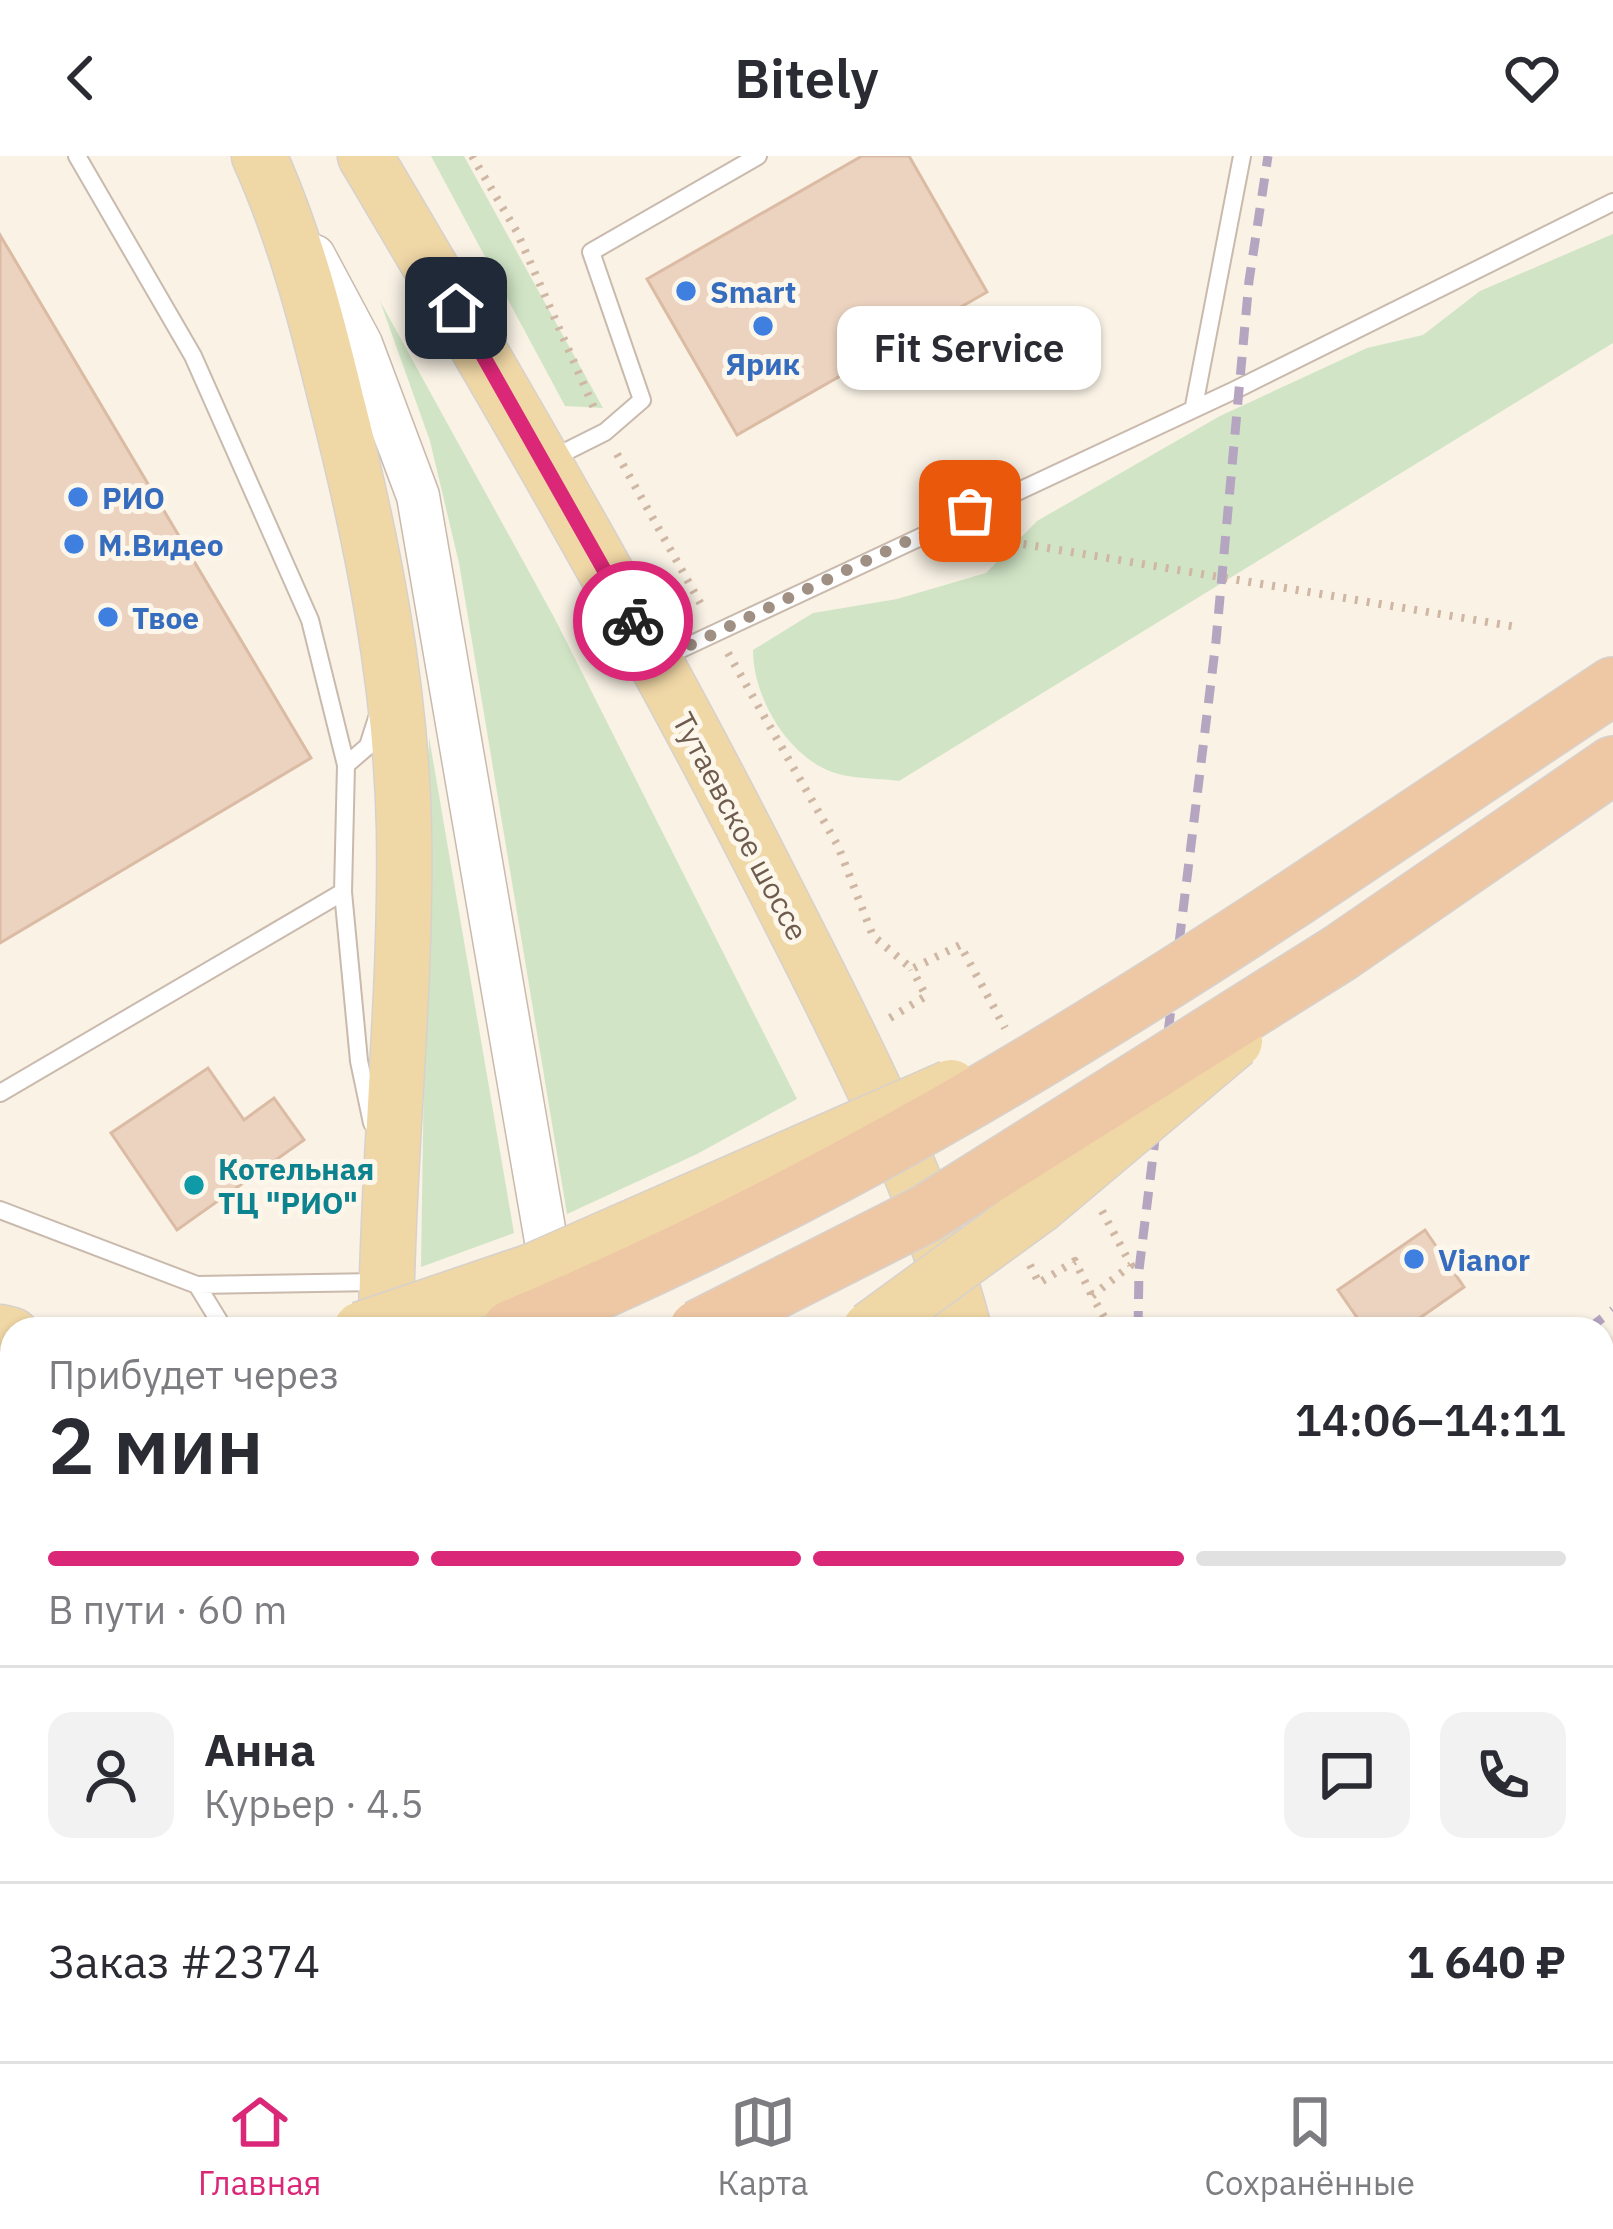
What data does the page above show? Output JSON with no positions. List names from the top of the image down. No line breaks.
{"streets":{"main road":["Тутаевское шоссе"]},"places":["Smart","Ярик","РИО","Fit Service","М.Видео","Твое","Котельная ТЦ \"РИО\"","Vianor"],"page":{"header":"Bitely","bubble":"Fit Service","heading":["2 мин","Прибудет через","14:06–14:11"],"panel":["Анна","Курьер · 4.5","Заказ #2374","1 640 ₽"],"bar":"В пути · 60 m","tabs":["Главная","Карта","Сохранённые"]}}
